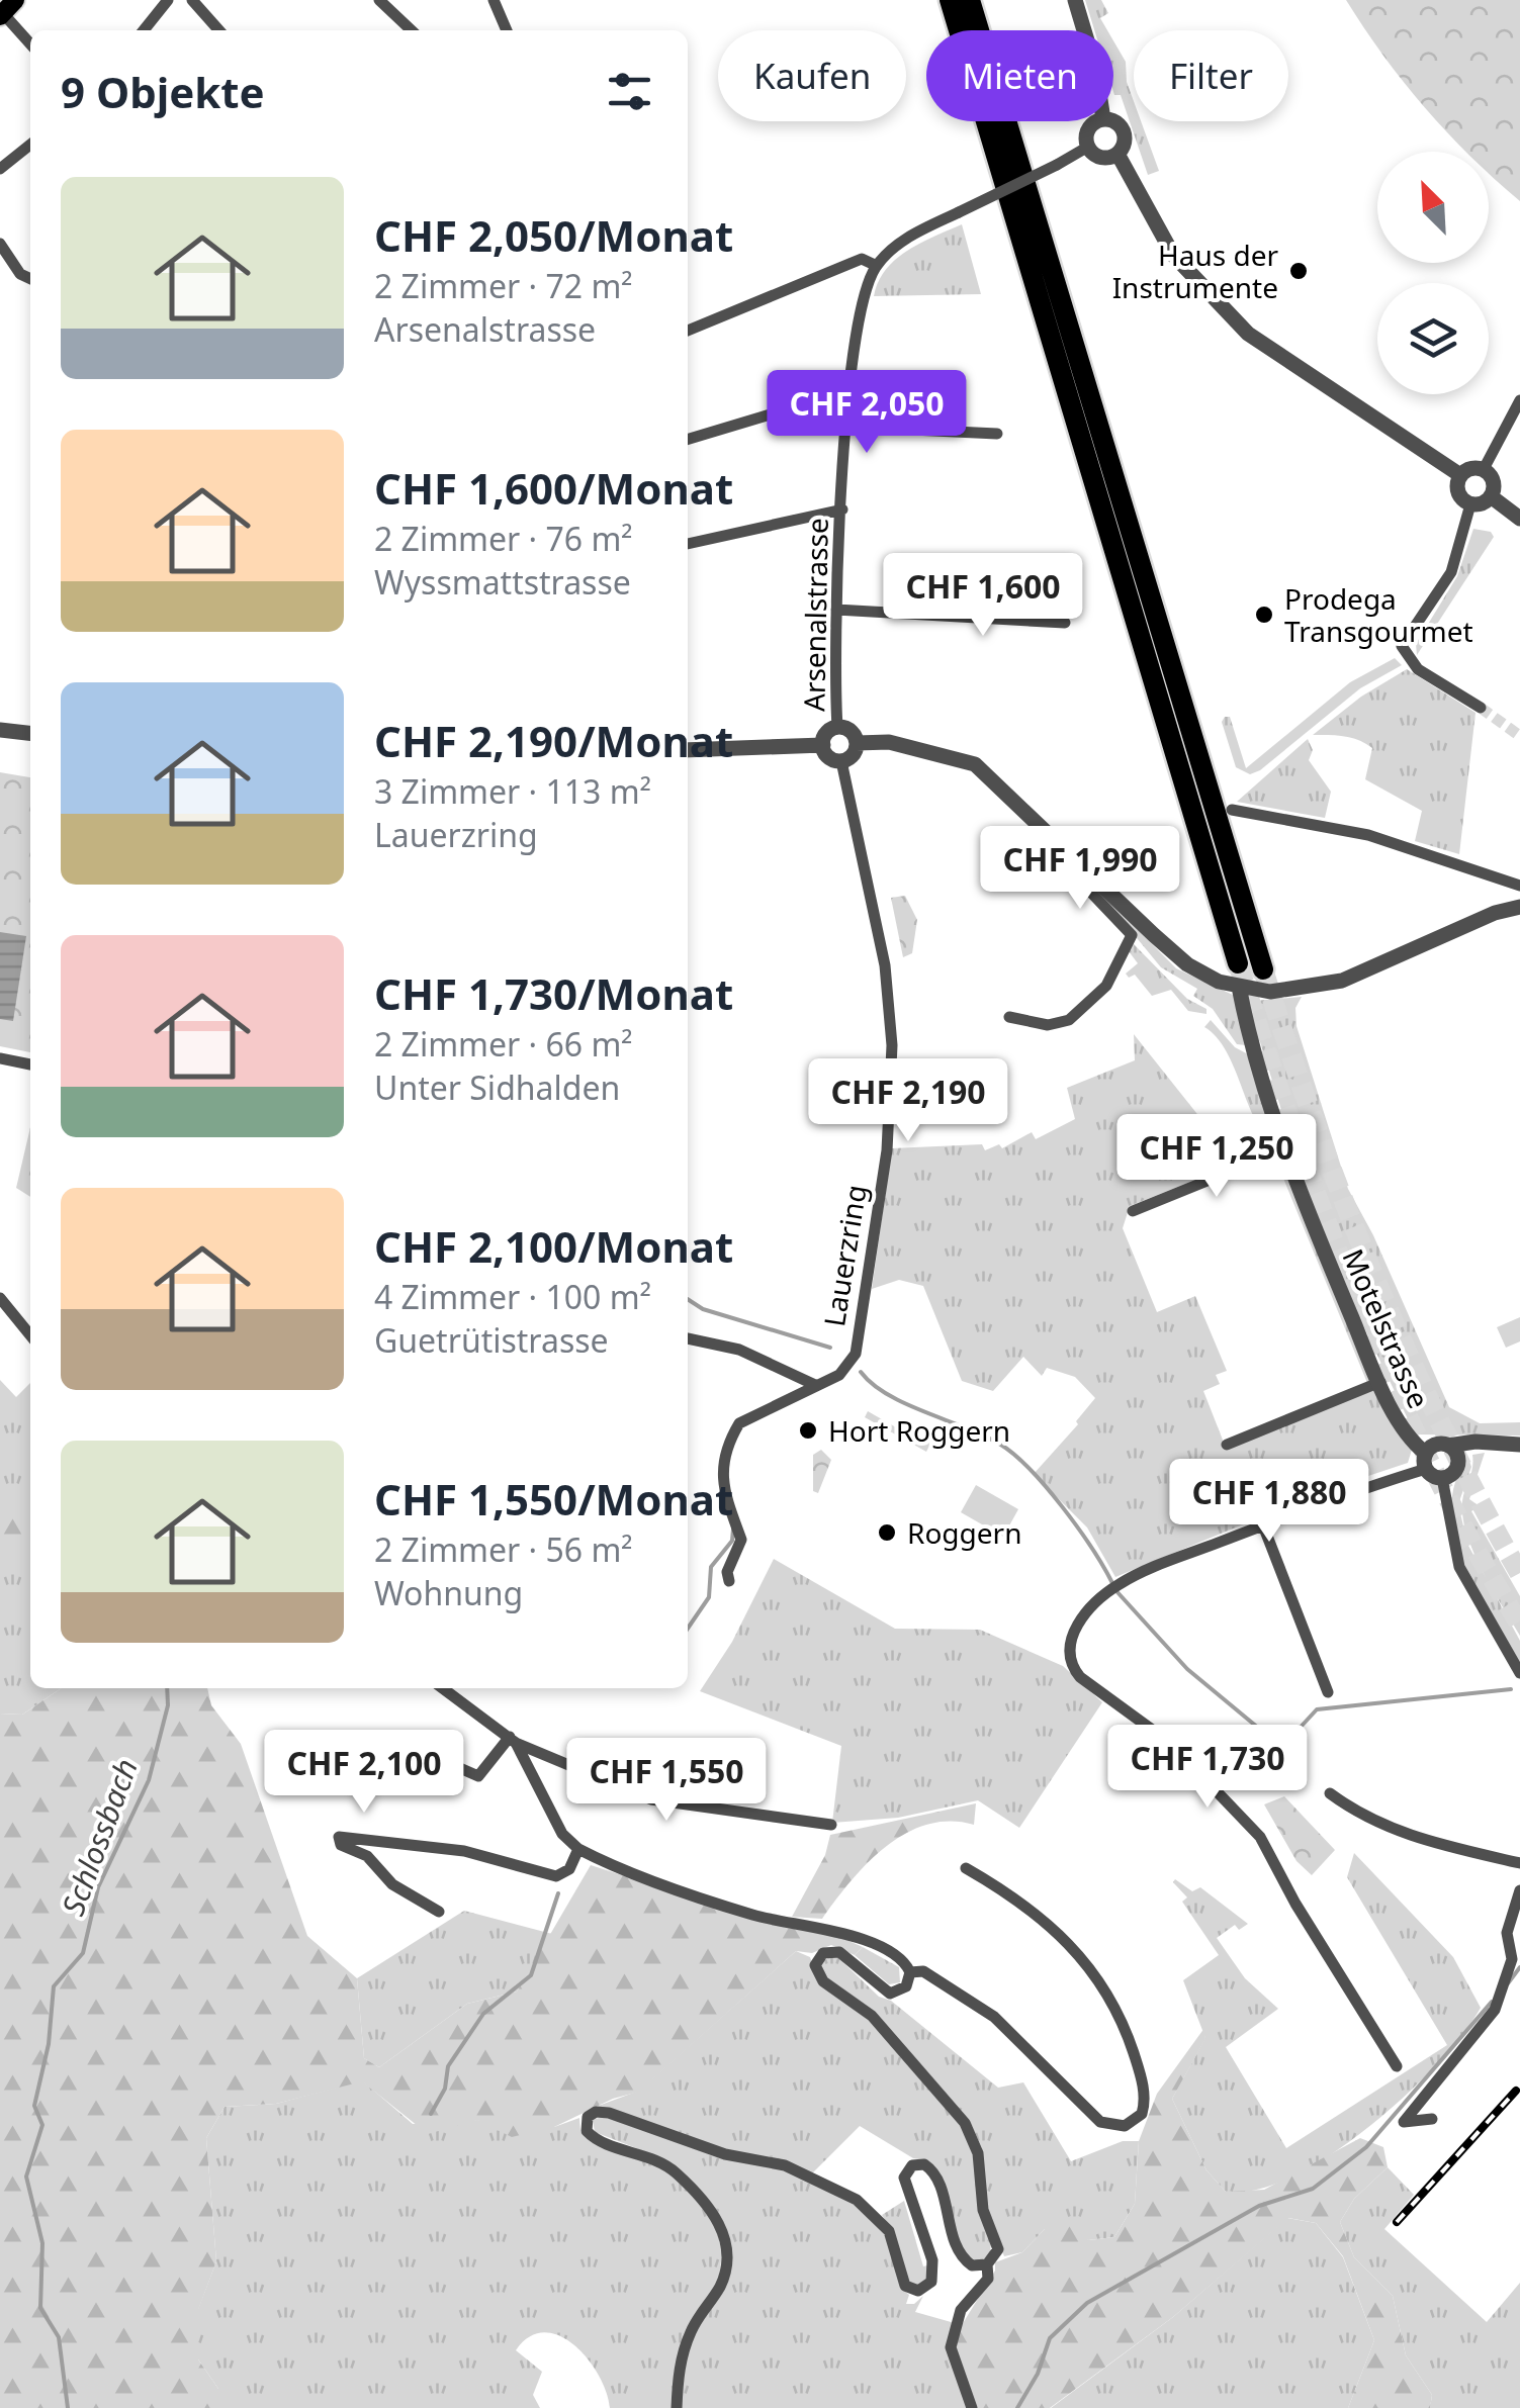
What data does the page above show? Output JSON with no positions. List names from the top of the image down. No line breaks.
{"streets":{"street":["Arsenalstrasse","Lauerzring","Motelstrasse"]},"crossings":[["Arsenalstrasse","Lauerzring"]],"water":["Schlossbach"],"places":["Haus der Instrumente","Prodega Transgourmet","Hort Roggern","Roggern"],"north":"top left","page":{"chip":["Kaufen","Mieten","Filter"],"heading":"9 Objekte","list":[{"name":"CHF 2,050/Monat","note":"2 Zimmer · 72 m² · Arsenalstrasse"},{"name":"CHF 1,600/Monat","note":"2 Zimmer · 76 m² · Wyssmattstrasse"},{"name":"CHF 2,190/Monat","note":"3 Zimmer · 113 m² · Lauerzring"},{"name":"CHF 1,730/Monat","note":"2 Zimmer · 66 m² · Unter Sidhalden"},{"name":"CHF 2,100/Monat","note":"4 Zimmer · 100 m² · Guetrütistrasse"},{"name":"CHF 1,550/Monat","note":"2 Zimmer · 56 m² · Wohnung"}],"price":["CHF 2,050","CHF 1,600","CHF 1,990","CHF 2,190","CHF 1,250","CHF 1,880","CHF 1,730","CHF 2,100","CHF 1,550"]}}
